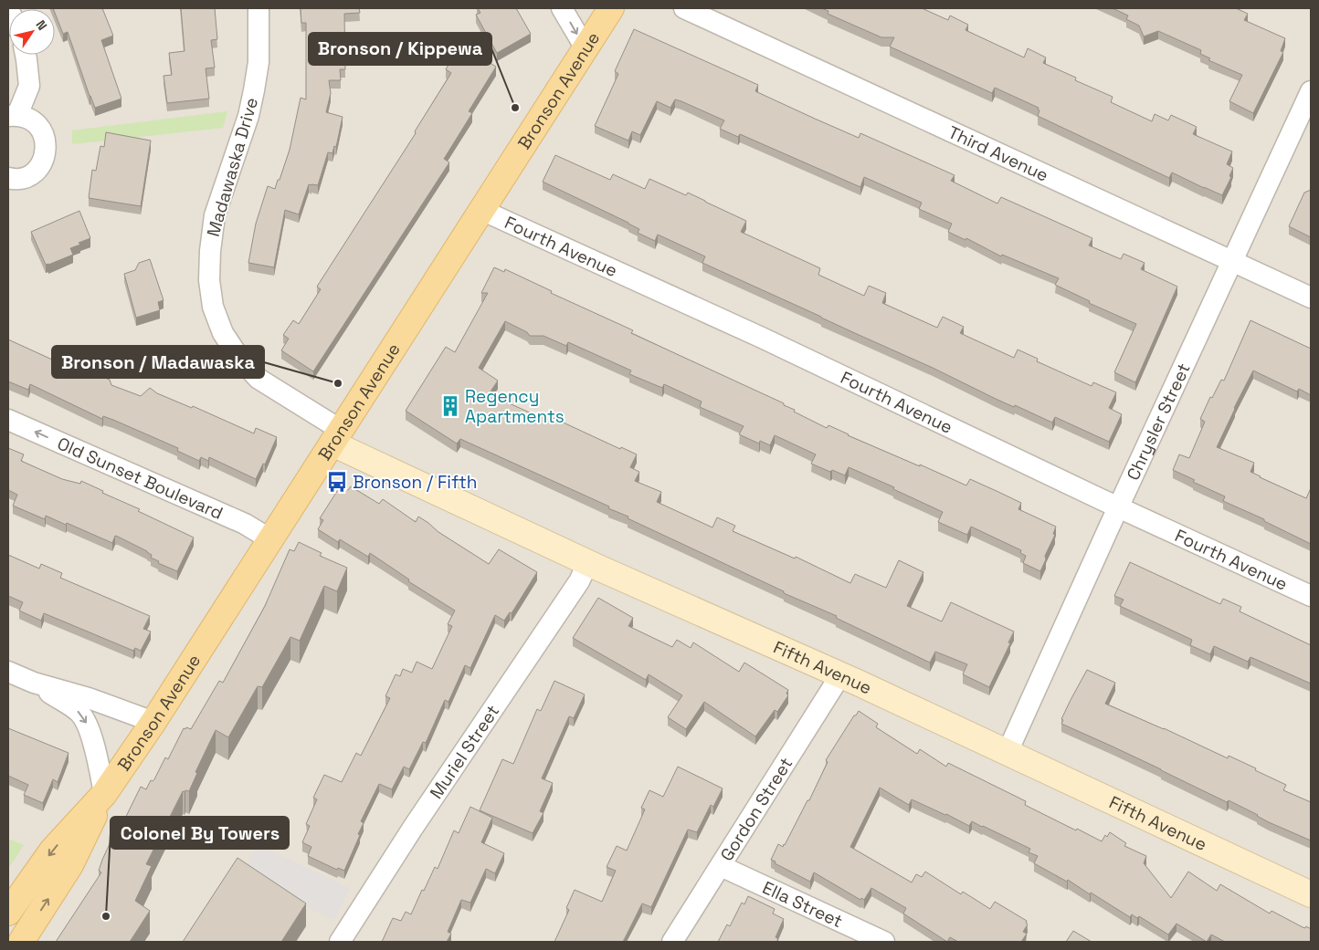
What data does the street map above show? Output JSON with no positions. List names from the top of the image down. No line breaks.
{"streets":{"main road":["Bronson Avenue"],"street":["Third Avenue","Madawaska Drive","Fourth Avenue","Chrysler Street","Old Sunset Boulevard","Fifth Avenue","Muriel Street","Gordon Street","Ella Street"]},"crossings":[["Bronson Avenue","Madawaska Drive"],["Bronson Avenue","Fourth Avenue"],["Bronson Avenue","Old Sunset Boulevard"],["Bronson Avenue","Fifth Avenue"],["Third Avenue","Chrysler Street"],["Madawaska Drive","Fifth Avenue"],["Fourth Avenue","Chrysler Street"],["Chrysler Street","Fifth Avenue"],["Fifth Avenue","Muriel Street"],["Fifth Avenue","Gordon Street"],["Gordon Street","Ella Street"]],"one_way":["Old Sunset Boulevard"],"places":{"other":["Bronson / Kippewa","Bronson / Madawaska","Colonel By Towers"],"building":["Regency Apartments"],"bus stop":["Bronson / Fifth"]},"north":"top right"}
